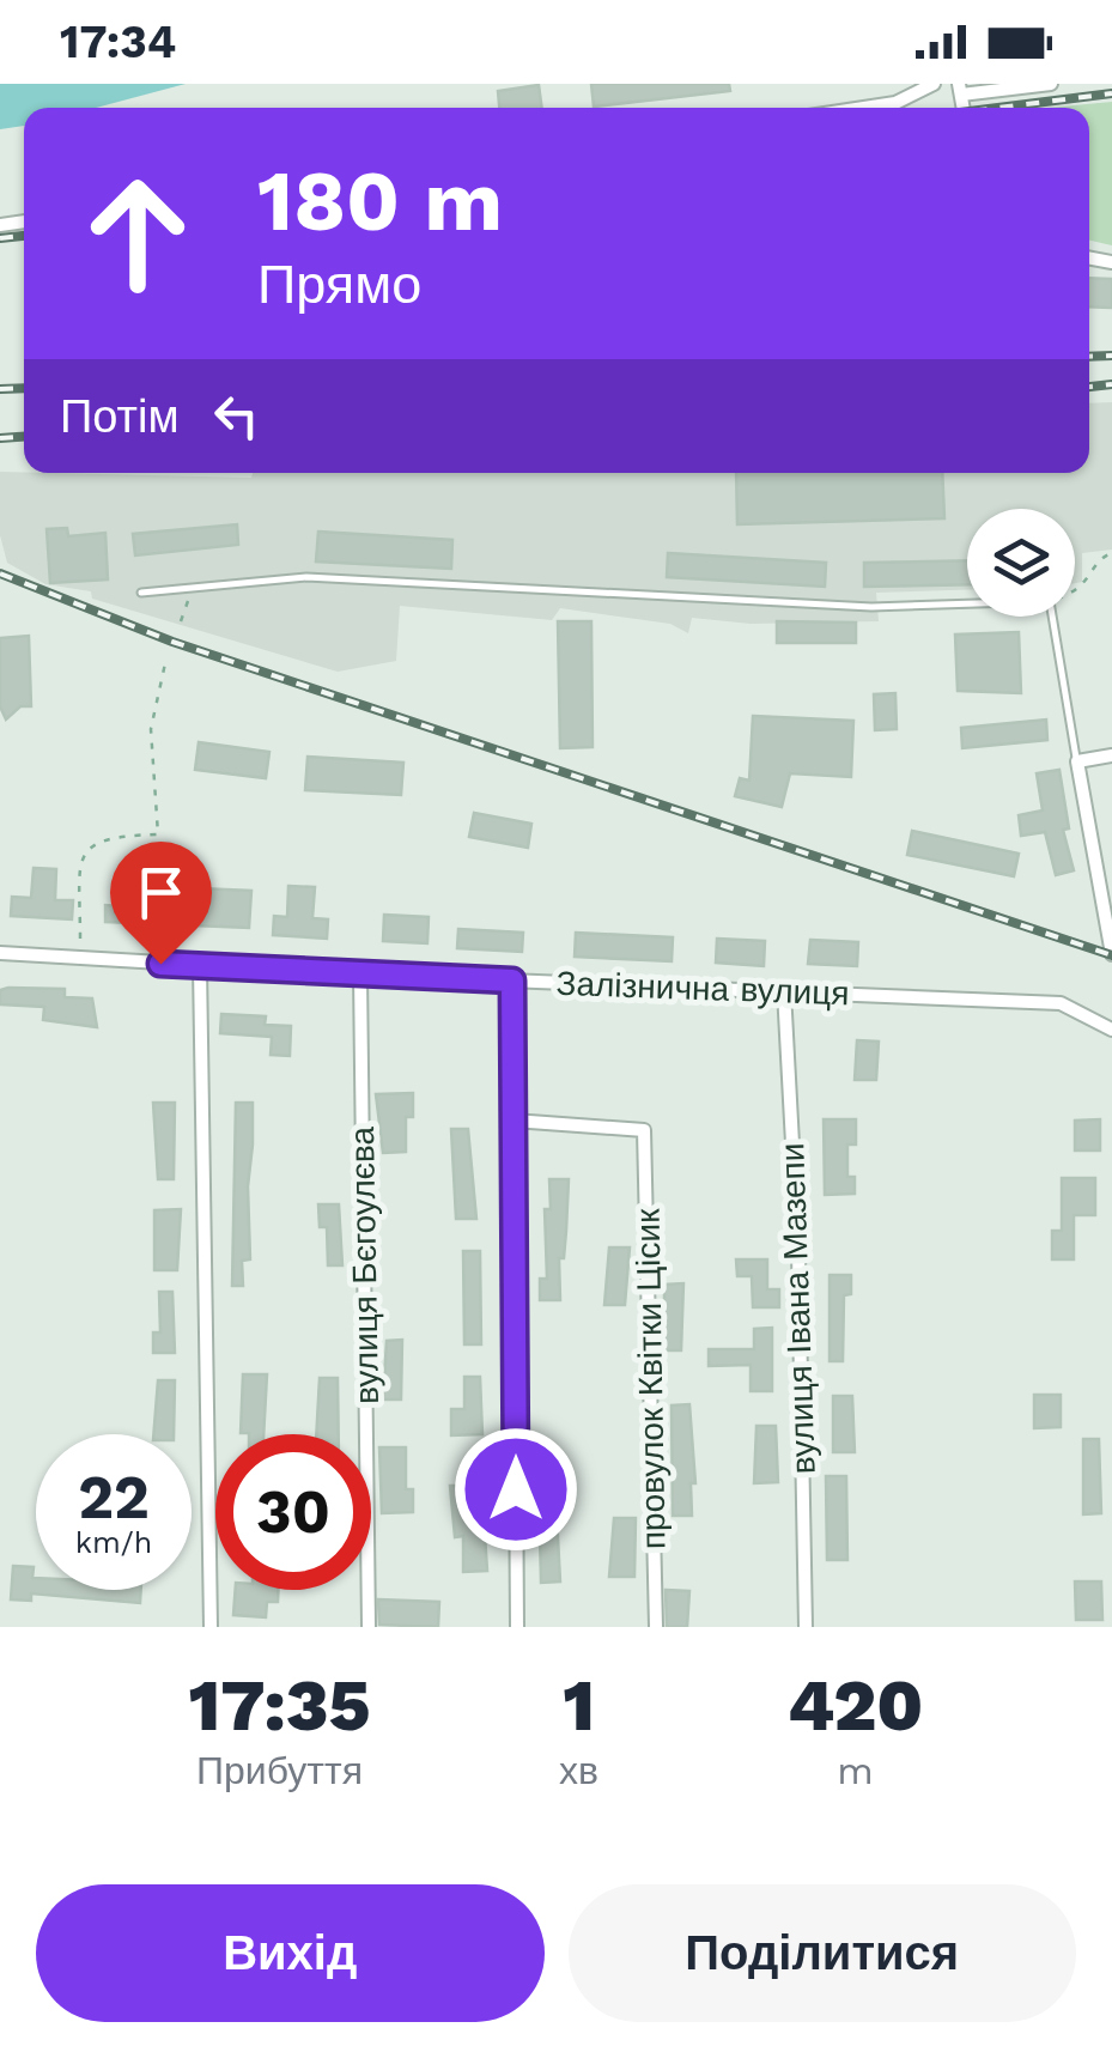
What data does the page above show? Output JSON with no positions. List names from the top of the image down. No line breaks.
{"streets":{"street":["Залізнична вулиця","вулиця Бєгоулєва","вулиця Івана Мазепи","провулок Квітки Цісик"]},"crossings":[["Залізнична вулиця","вулиця Бєгоулєва"],["Залізнична вулиця","вулиця Івана Мазепи"]],"page":{"status":"17:34","turn":["180 m","Прямо"],"then":"Потім","speed":"22 km/h","limit":"30","eta":["17:35","Прибуття","1","хв","420","m"],"buttons":["Вихід","Поділитися"]}}
